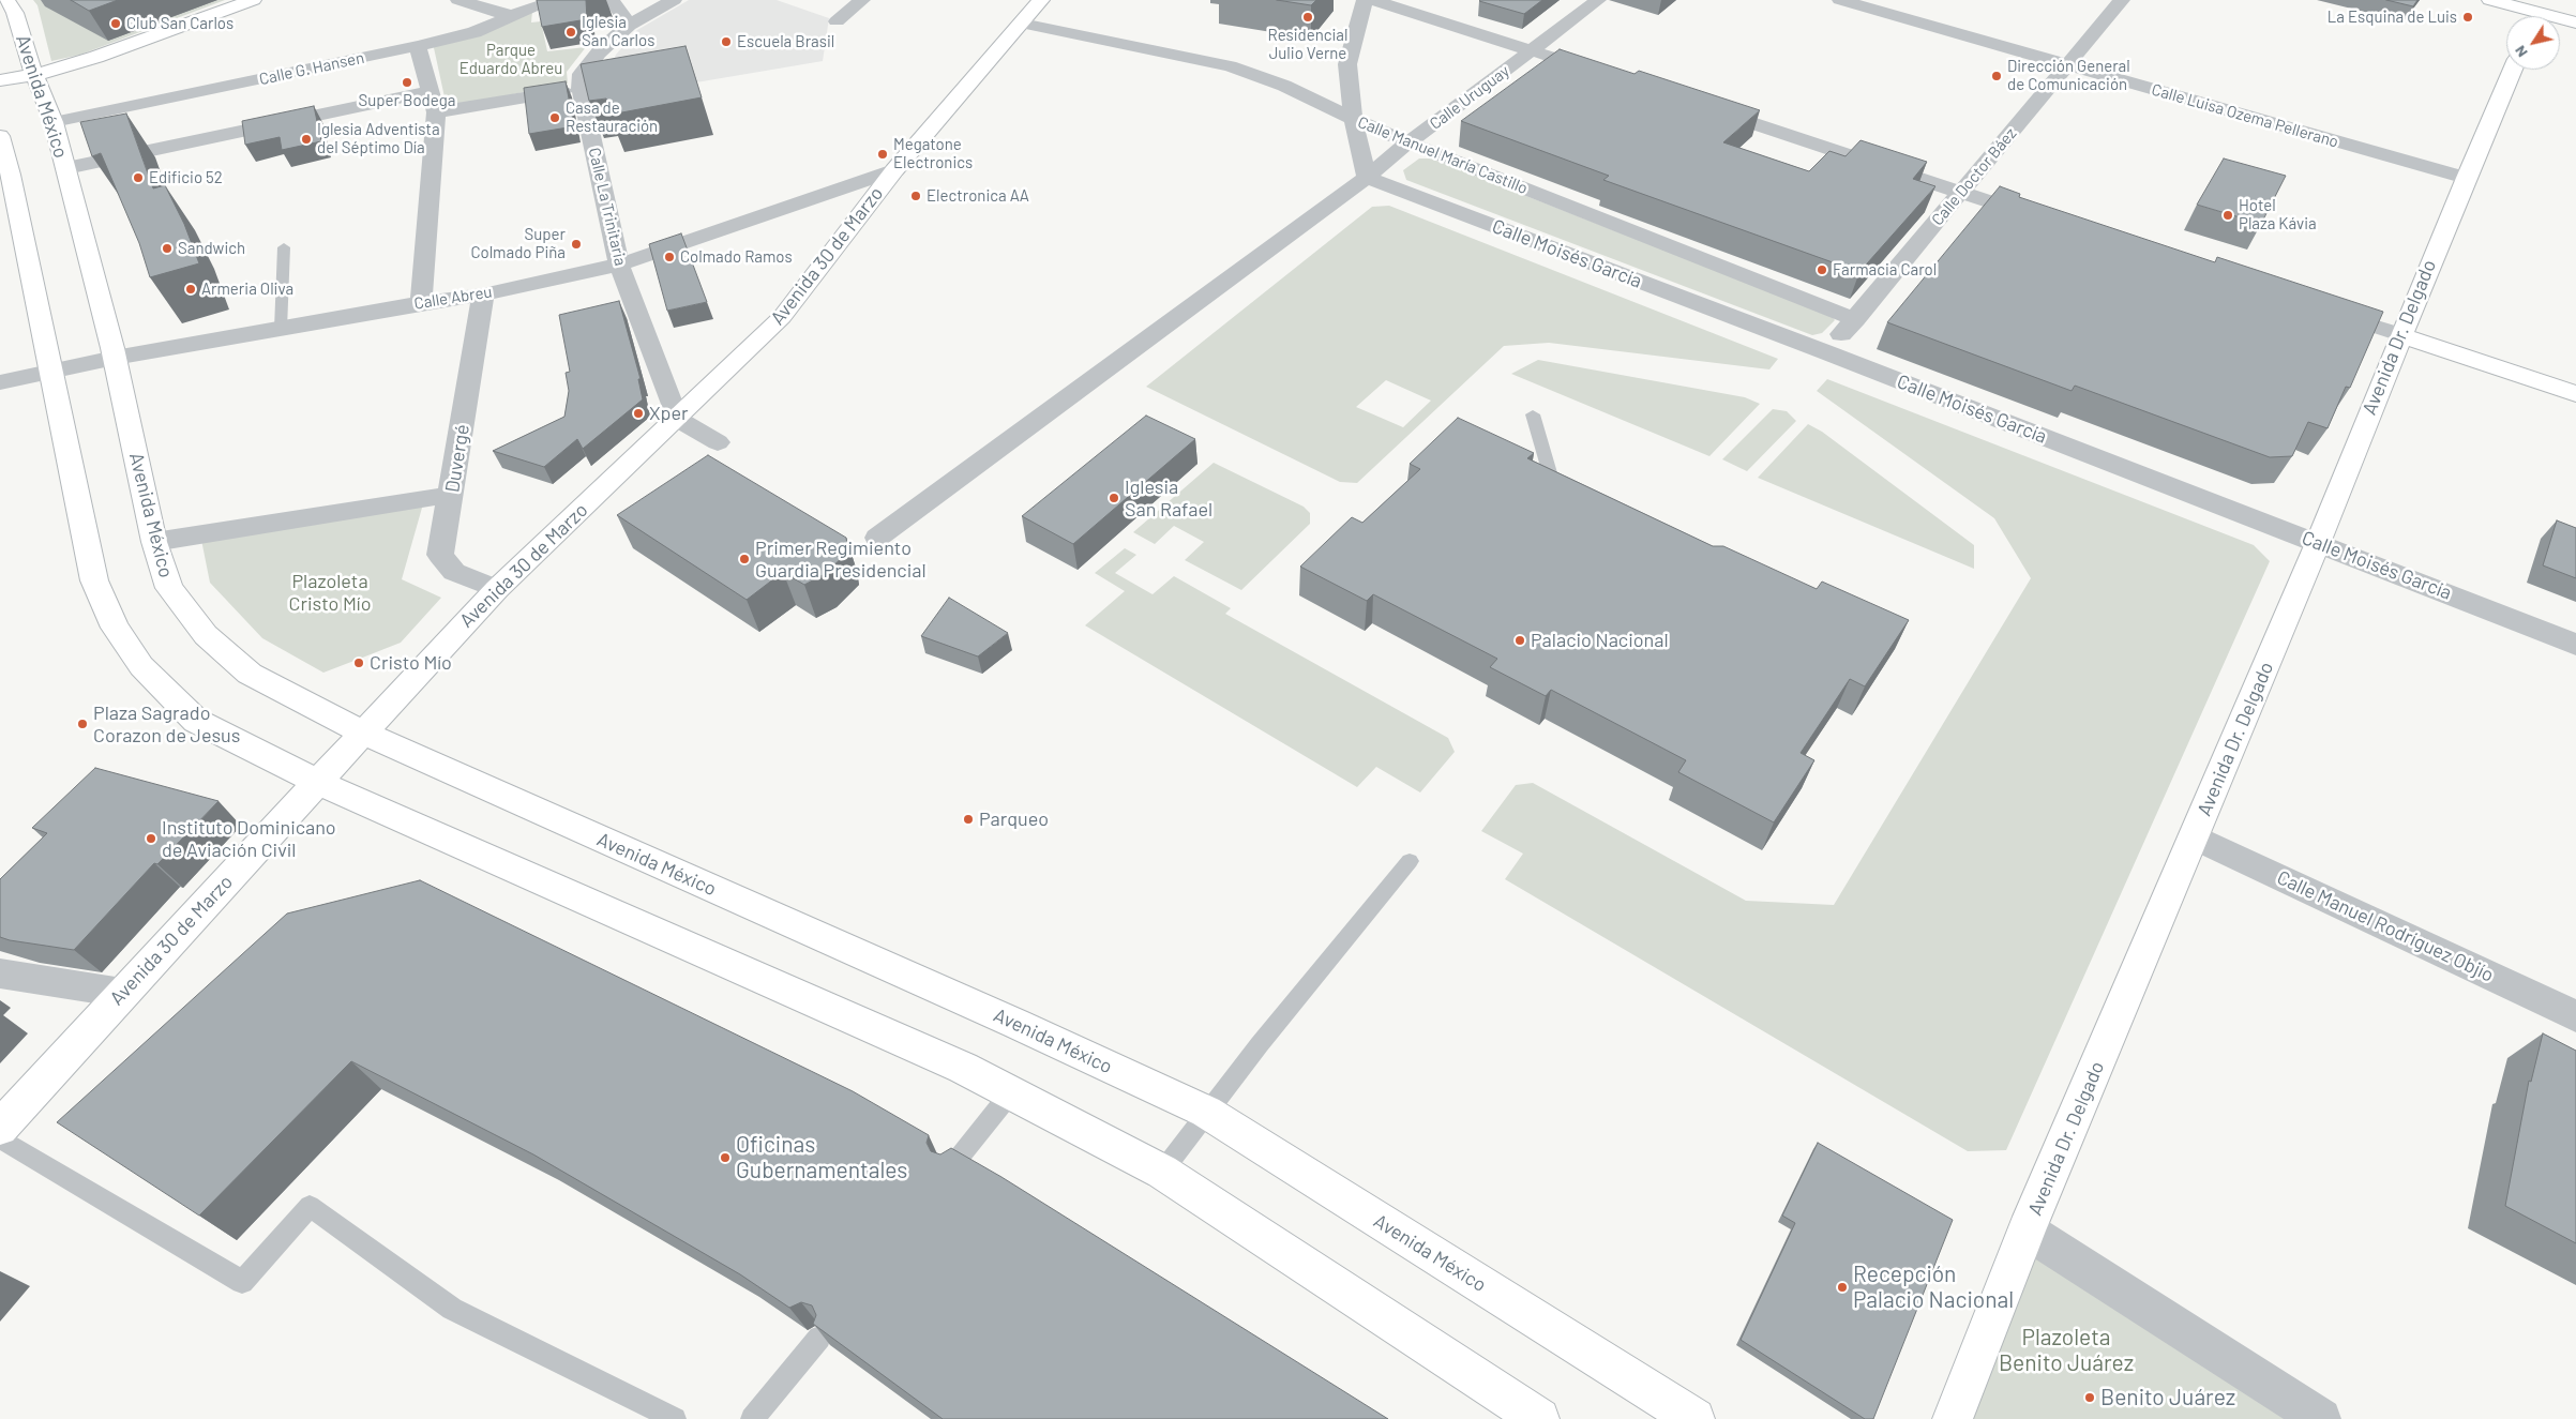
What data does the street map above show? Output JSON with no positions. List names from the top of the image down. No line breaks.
{"streets":{"main road":["Avenida México","Avenida 30 de Marzo","Avenida Dr. Delgado"],"street":["Calle G. Hansen","Calle Uruguay","Calle Luisa Ozema Pellerano","Calle Manuel María Castillo","Calle Doctor Báez","Calle La Trinitaria","Calle Moisés García","Calle Abreu","Duvergé","Calle Manuel Rodríguez Objío"]},"crossings":[["Calle G. Hansen","Avenida México"],["Avenida México","Avenida 30 de Marzo"],["Avenida México","Calle Abreu"],["Calle Uruguay","Calle Manuel María Castillo"],["Calle Uruguay","Calle Moisés García"],["Calle Luisa Ozema Pellerano","Calle Doctor Báez"],["Calle Luisa Ozema Pellerano","Avenida Dr. Delgado"],["Calle Manuel María Castillo","Calle Doctor Báez"],["Calle Manuel María Castillo","Avenida 30 de Marzo"],["Calle Doctor Báez","Calle Moisés García"],["Calle La Trinitaria","Avenida 30 de Marzo"],["Calle La Trinitaria","Calle Abreu"],["Calle Moisés García","Avenida Dr. Delgado"],["Avenida 30 de Marzo","Calle Abreu"],["Avenida 30 de Marzo","Duvergé"],["Calle Abreu","Duvergé"],["Avenida Dr. Delgado","Calle Manuel Rodríguez Objío"]],"parks":["Parque Eduardo Abreu","Plazoleta Cristo Mío","Plazoleta Benito Juárez"],"places":["Residencial Julio Verne","La Esquina de Luis","Club San Carlos","Iglesia San Carlos","Escuela Brasil","Dirección General de Comunicación","Super Bodega","Casa de Restauración","Iglesia Adventista del Séptimo Día","Megatone Electronics","Edificio 52","Electronica AA","Hotel Plaza Kávia","Super Colmado Piña","Sandwich","Colmado Ramos","Farmacia Carol","Armeria Oliva","Xper","Iglesia San Rafael","Primer Regimiento Guardia Presidencial","Palacio Nacional","Cristo Mío","Plaza Sagrado Corazon de Jesus","Parqueo","Instituto Dominicano de Aviación Civil","Oficinas Gubernamentales","Recepción Palacio Nacional","Benito Juárez"],"north":"bottom left"}
